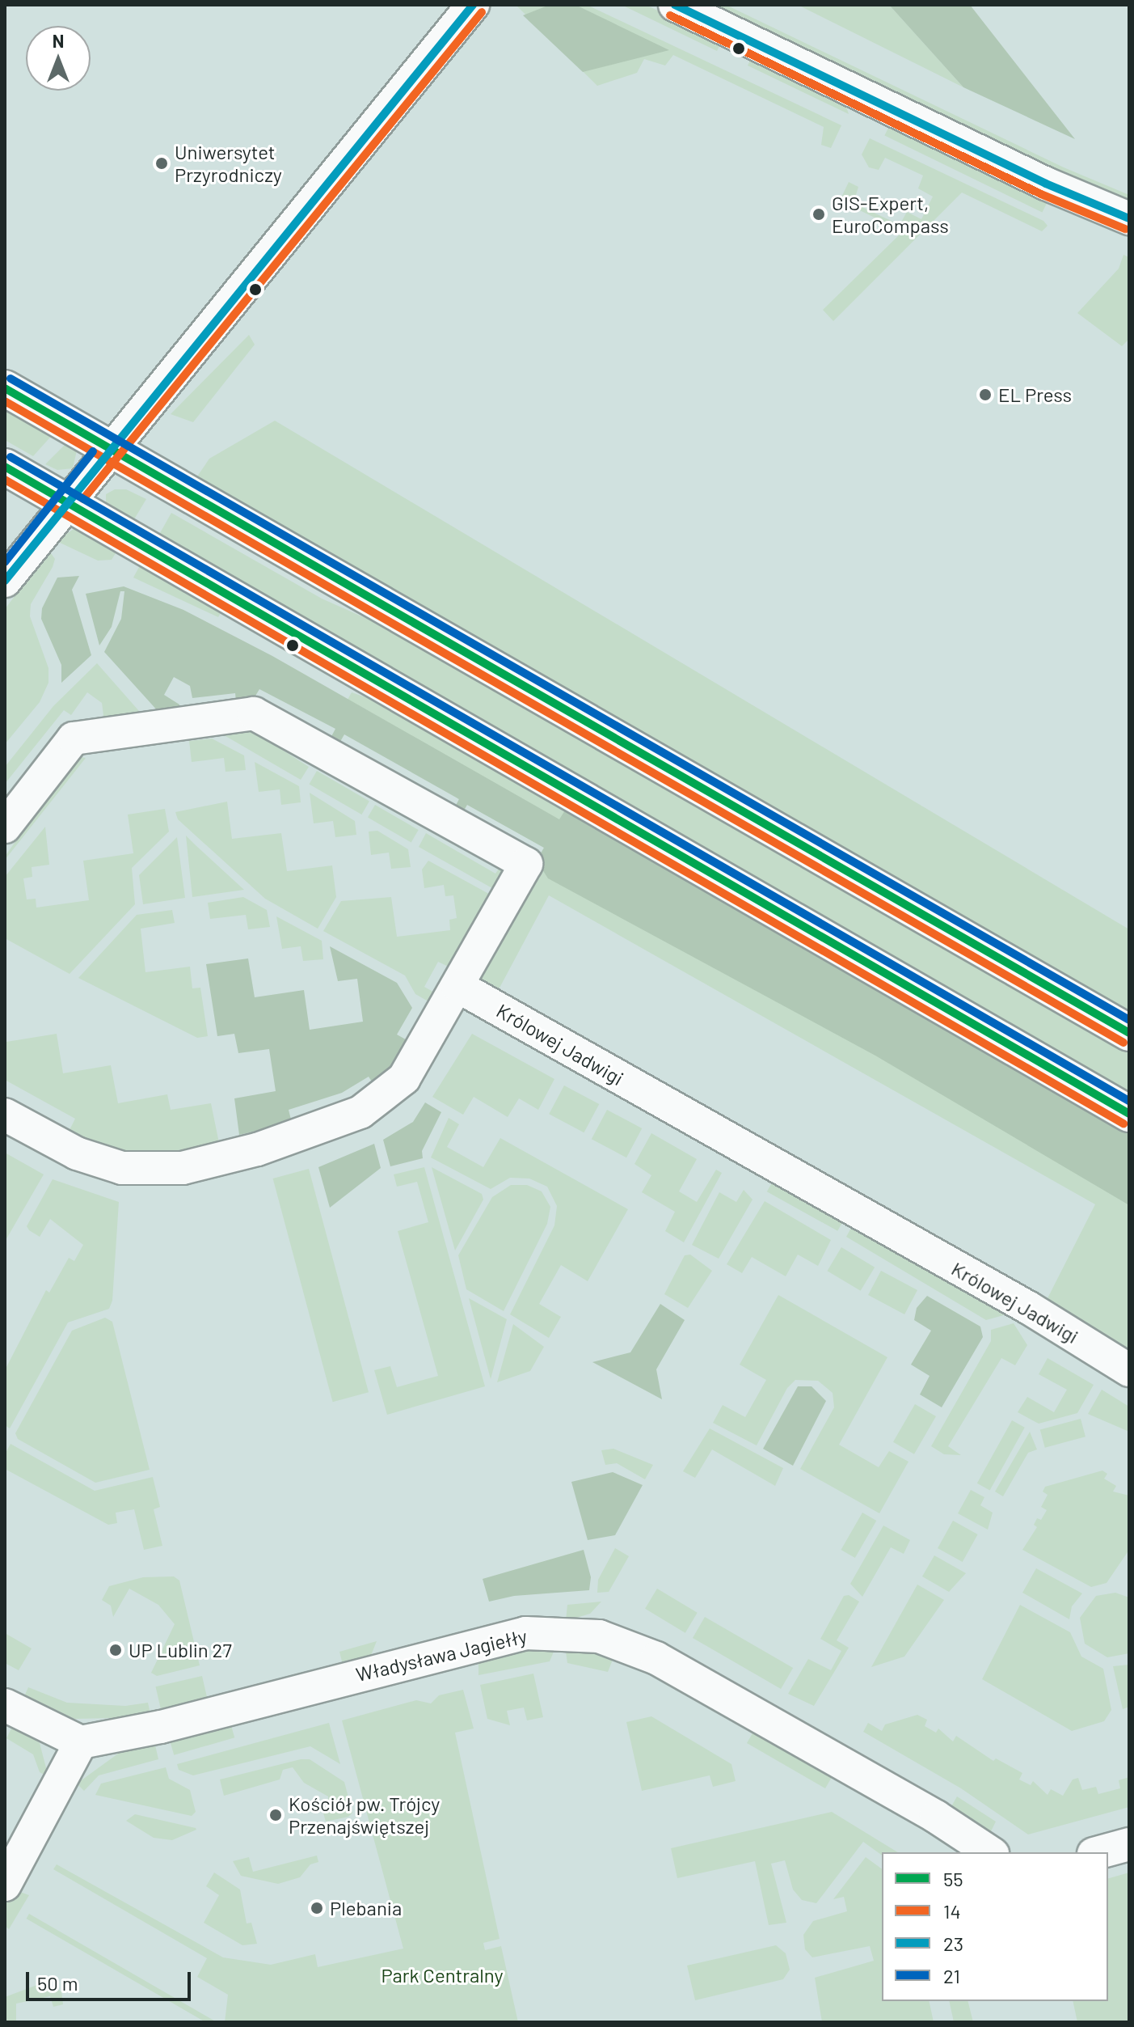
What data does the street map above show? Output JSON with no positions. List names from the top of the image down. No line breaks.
{"streets":{"street":["Królowej Jadwigi","Władysława Jagiełły"]},"parks":["Park Centralny"],"places":["Uniwersytet Przyrodniczy","GIS-Expert, EuroCompass","EL Press","UP Lublin 27","Kościół pw. Trójcy Przenajświętszej","Plebania"],"lines":["transit line 23","transit line 14","transit line 21","transit line 55"],"legend":["55","14","23","21"],"scale_bar":"50 m","north":"top"}
